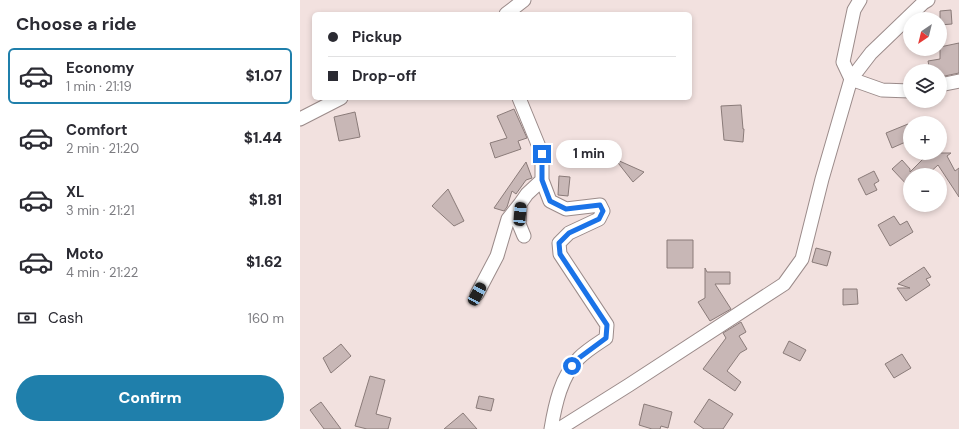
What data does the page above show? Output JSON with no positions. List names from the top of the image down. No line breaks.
{"north":"bottom left","page":{"heading":"Choose a ride","map_buttons":["+","−"],"banner":["Pickup","Drop-off"],"list":[{"name":"Economy","note":"1 min · 21:19","value":"$1.07"},{"name":"Comfort","note":"2 min · 21:20","value":"$1.44"},{"name":"XL","note":"3 min · 21:21","value":"$1.81"},{"name":"Moto","note":"4 min · 21:22","value":"$1.62"}],"bubble":"1 min","pay":["Cash","160 m"],"buttons":"Confirm"}}
